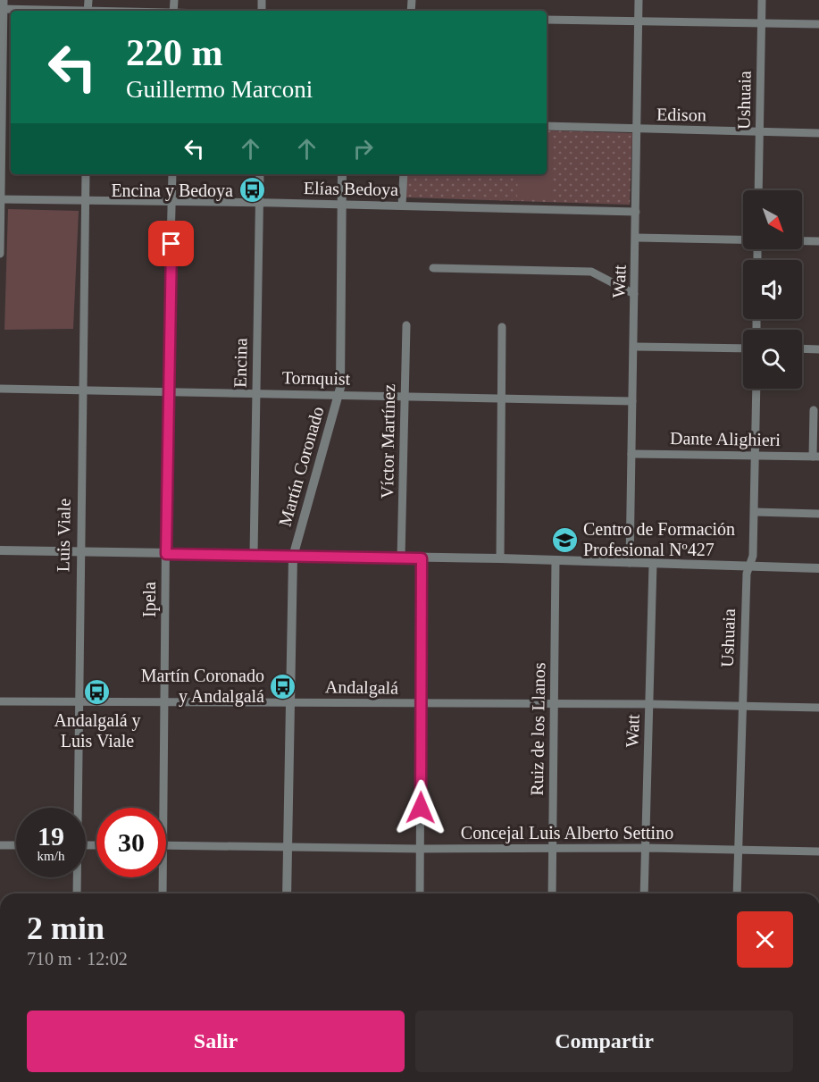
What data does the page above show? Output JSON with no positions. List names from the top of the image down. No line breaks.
{"streets":{"street":["Ushuaia","Edison","Elías Bedoya","Watt","Encina","Tornquist","Dante Alighieri","Víctor Martínez","Martín Coronado","Luis Viale","Ipela","Andalgalá","Ruiz de los Llanos","Concejal Luis Alberto Settino"]},"crossings":[["Ushuaia","Edison"],["Ushuaia","Dante Alighieri"],["Ushuaia","Andalgalá"],["Ushuaia","Concejal Luis Alberto Settino"],["Edison","Watt"],["Elías Bedoya","Watt"],["Elías Bedoya","Encina"],["Elías Bedoya","Martín Coronado"],["Elías Bedoya","Luis Viale"],["Elías Bedoya","Ipela"],["Watt","Tornquist"],["Watt","Dante Alighieri"],["Watt","Andalgalá"],["Watt","Concejal Luis Alberto Settino"],["Encina","Tornquist"],["Tornquist","Víctor Martínez"],["Tornquist","Martín Coronado"],["Tornquist","Luis Viale"],["Tornquist","Ipela"],["Martín Coronado","Andalgalá"],["Martín Coronado","Concejal Luis Alberto Settino"],["Luis Viale","Andalgalá"],["Ipela","Andalgalá"],["Andalgalá","Ruiz de los Llanos"],["Ruiz de los Llanos","Concejal Luis Alberto Settino"]],"places":{"bus stop":["Encina y Bedoya","Martín Coronado y Andalgalá","Andalgalá y Luis Viale"],"school or university":["Centro de Formación Profesional Nº427"]},"north":"bottom right","page":{"turn":["220 m","Guillermo Marconi"],"speed":"19 km/h","limit":"30","heading":["2 min","710 m · 12:02"],"buttons":["Salir","Compartir"]}}
